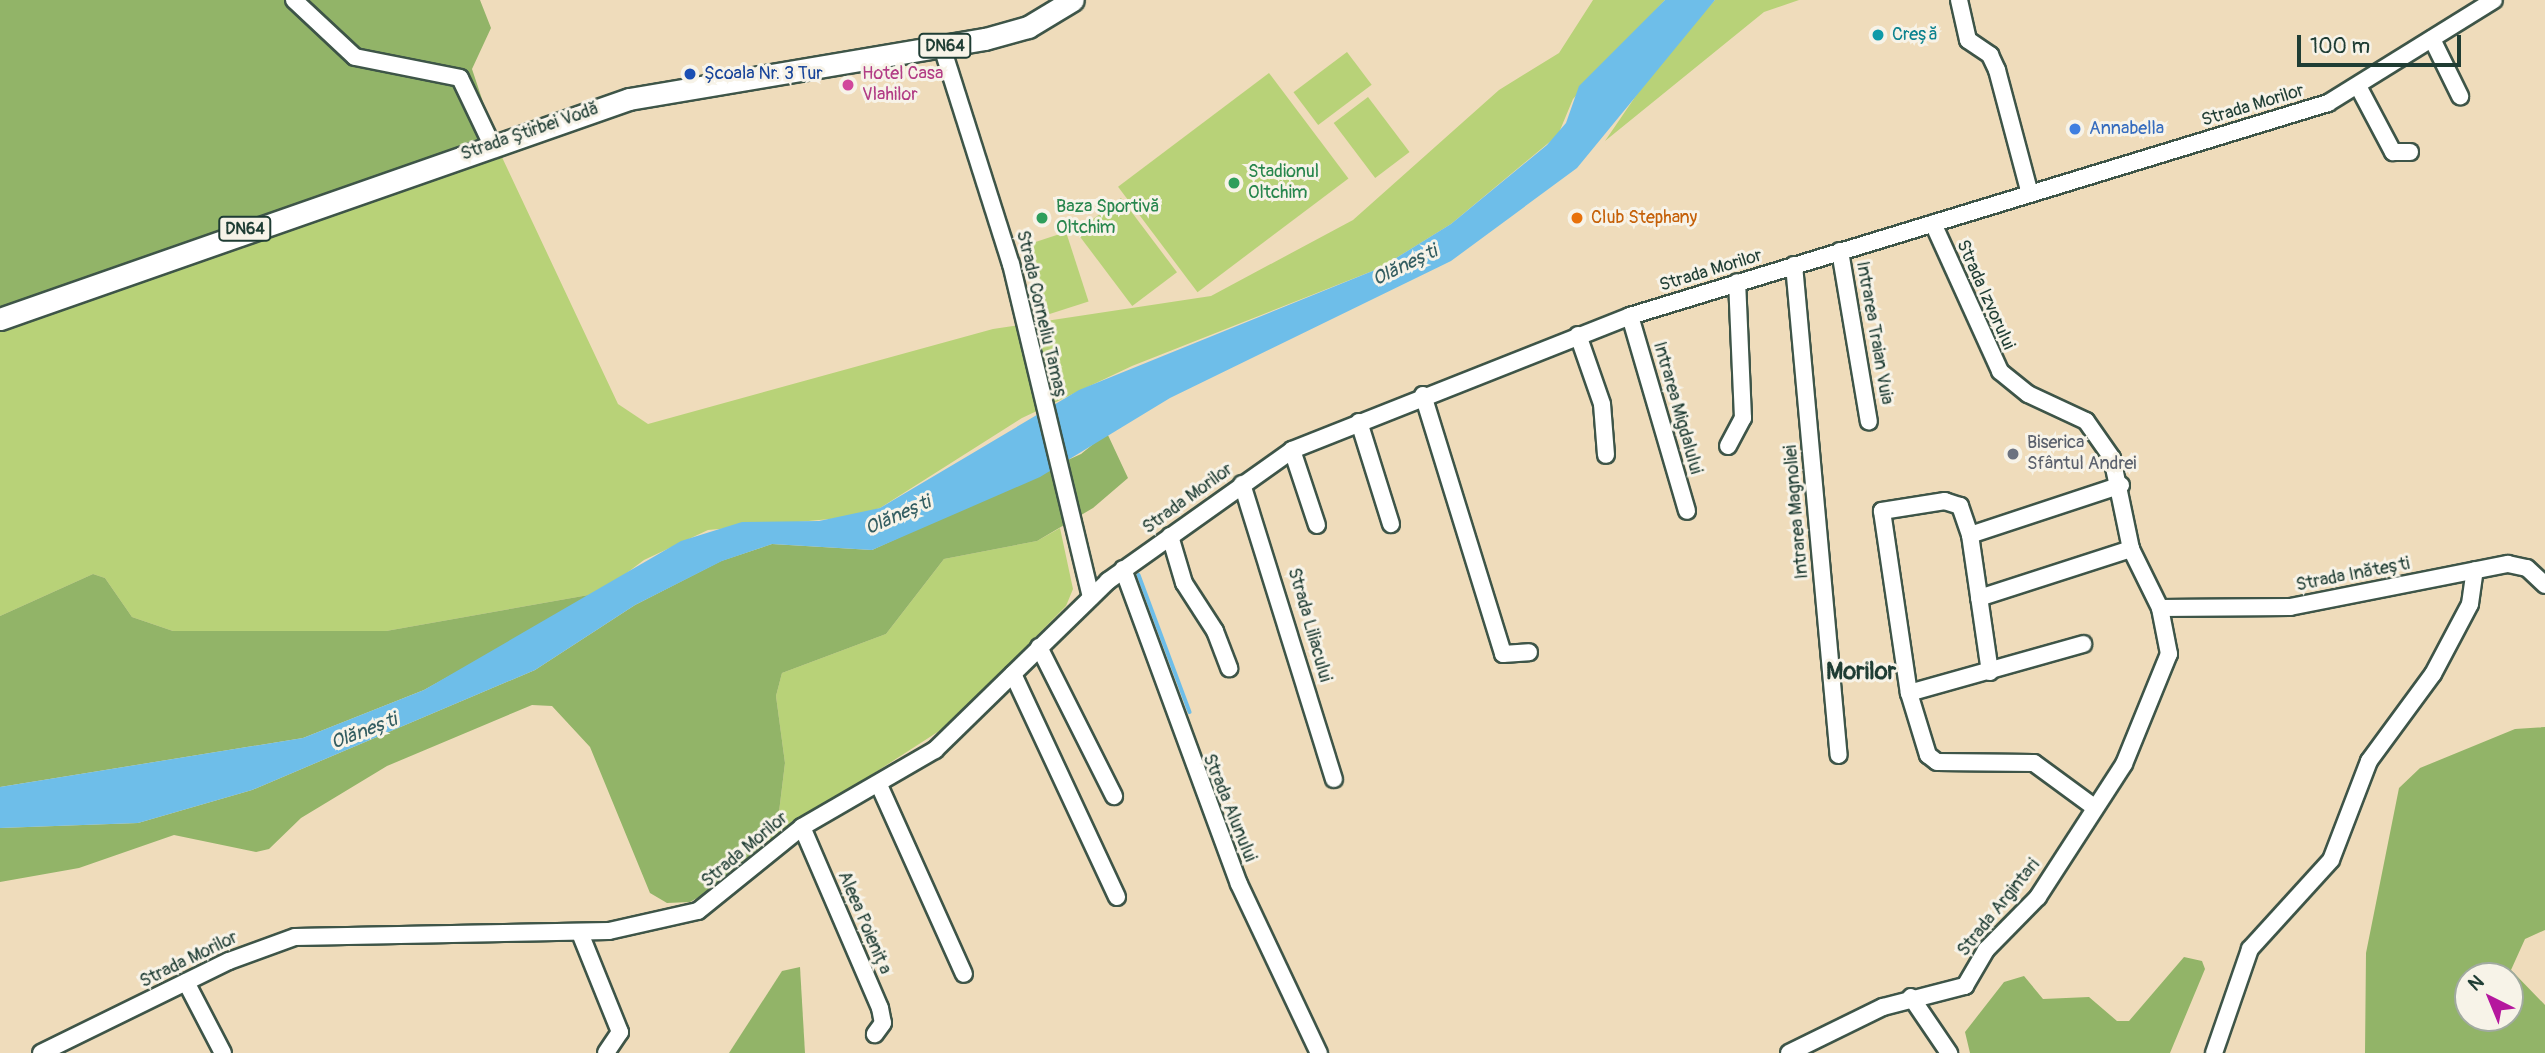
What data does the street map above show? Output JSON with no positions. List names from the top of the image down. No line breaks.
{"streets":{"main road":["DN64","Strada Știrbei Vodă"],"street":["Strada Morilor","Strada Izvorului","Strada Corneliu Tamaș","Intrarea Traian Vuia","Intrarea Migdalului","Intrarea Magnoliei","Strada Inătești","Strada Liliacului","Strada Alunului","Strada Argintari","Aleea Poienița"]},"crossings":[["Strada Morilor","Strada Izvorului"],["Strada Morilor","Strada Corneliu Tamaș"],["Strada Morilor","Intrarea Traian Vuia"],["Strada Morilor","Intrarea Migdalului"],["Strada Morilor","Intrarea Magnoliei"],["Strada Morilor","Strada Liliacului"],["Strada Morilor","Strada Alunului"],["Strada Morilor","Aleea Poienița"],["Strada Știrbei Vodă","Strada Corneliu Tamaș"],["Strada Izvorului","Strada Inătești"],["Strada Izvorului","Strada Argintari"],["Strada Inătești","Strada Argintari"]],"districts":["Morilor"],"water":["Olănești"],"places":["Creșă","Școala Nr. 3 Tur","Hotel Casa Vlahilor","Annabella","Stadionul Oltchim","Baza Sportivă Oltchim","Club Stephany","Biserica Sfântul Andrei"],"scale_bar":"100 m","north":"top left"}
